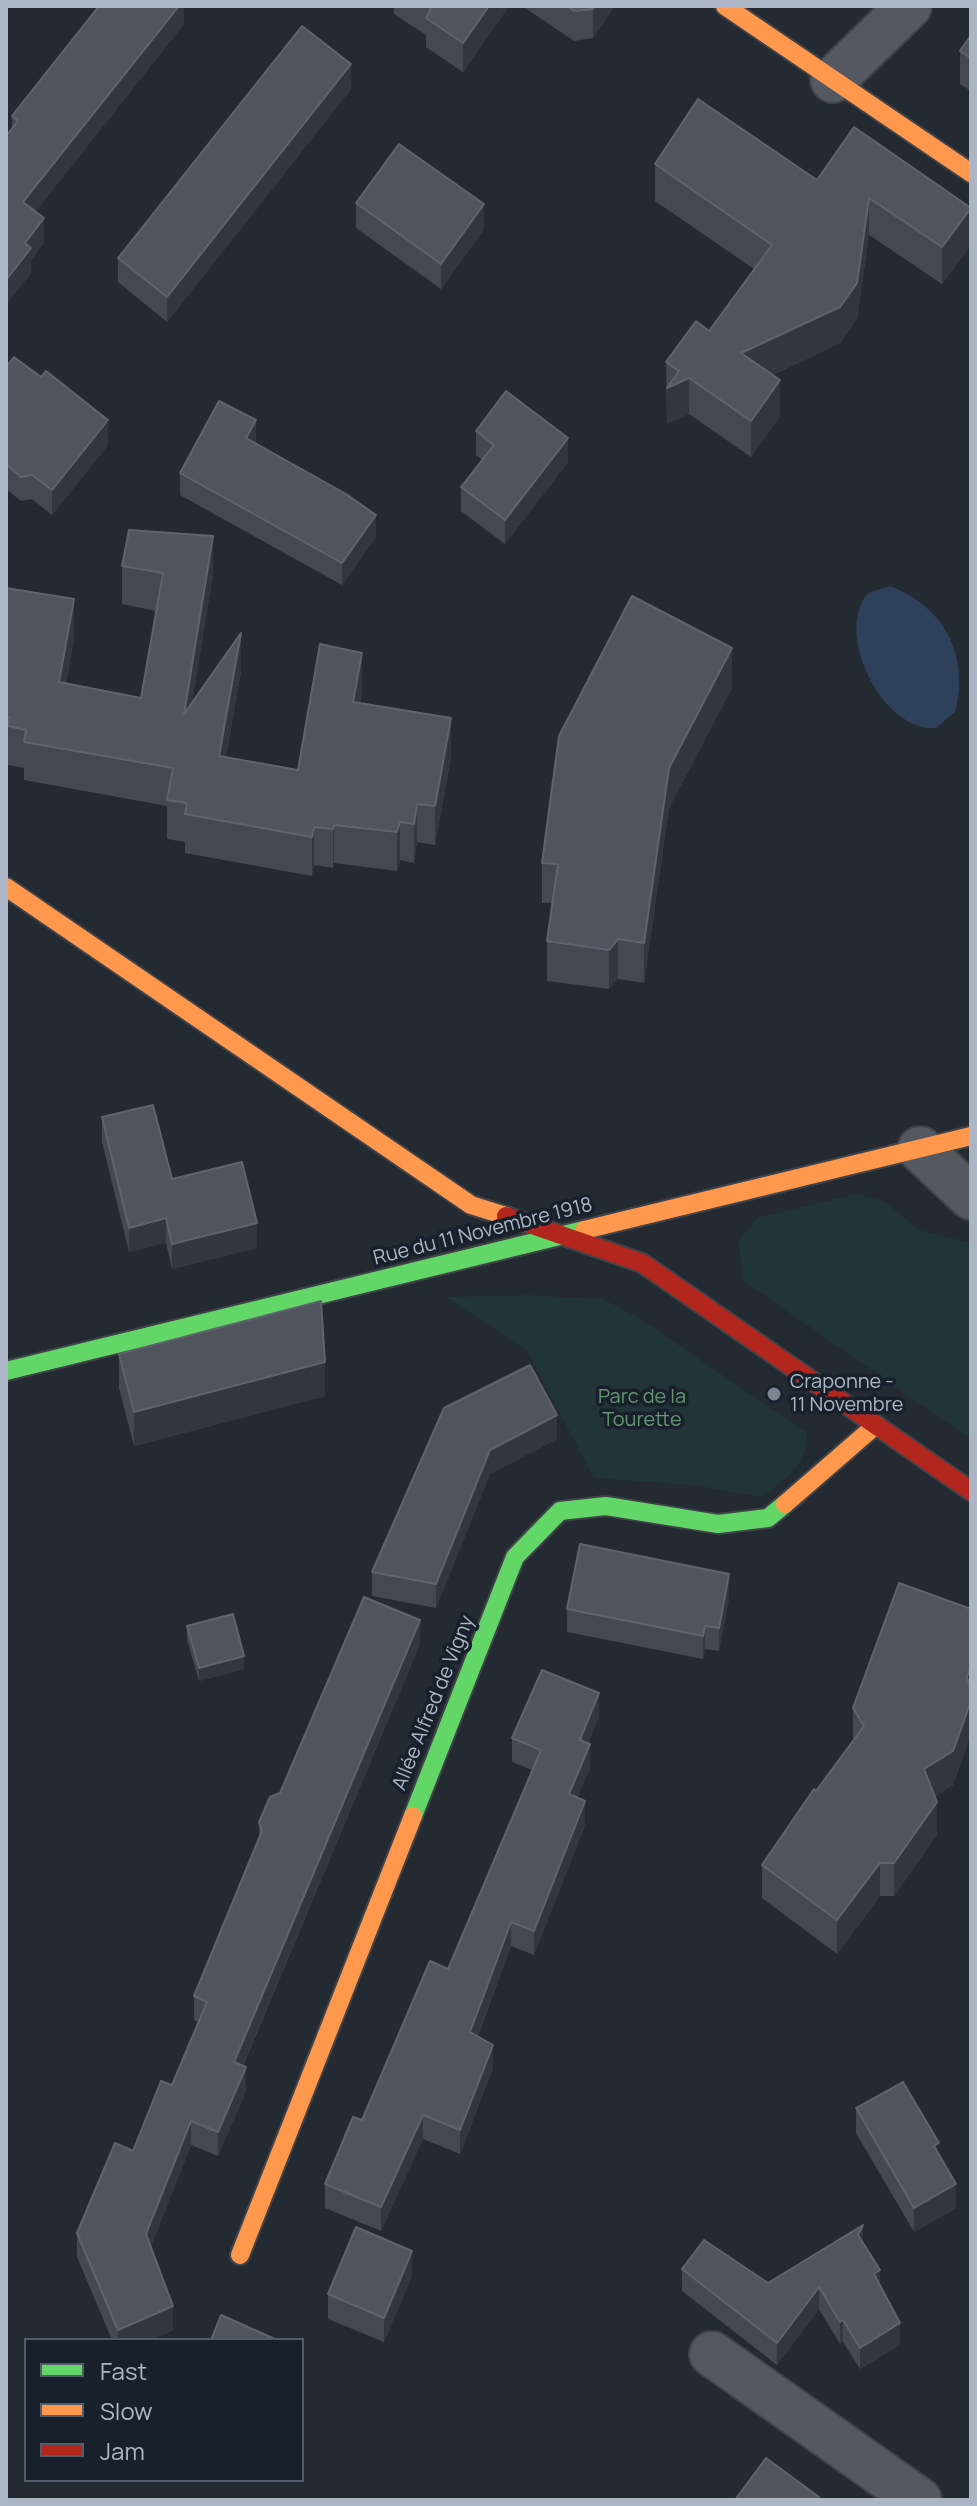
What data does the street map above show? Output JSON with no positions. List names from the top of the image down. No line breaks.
{"streets":{"street":["Rue du 11 Novembre 1918","Allée Alfred de Vigny"]},"parks":["Parc de la Tourette"],"places":["Craponne - 11 Novembre"],"legend":["Fast","Slow","Jam"]}
